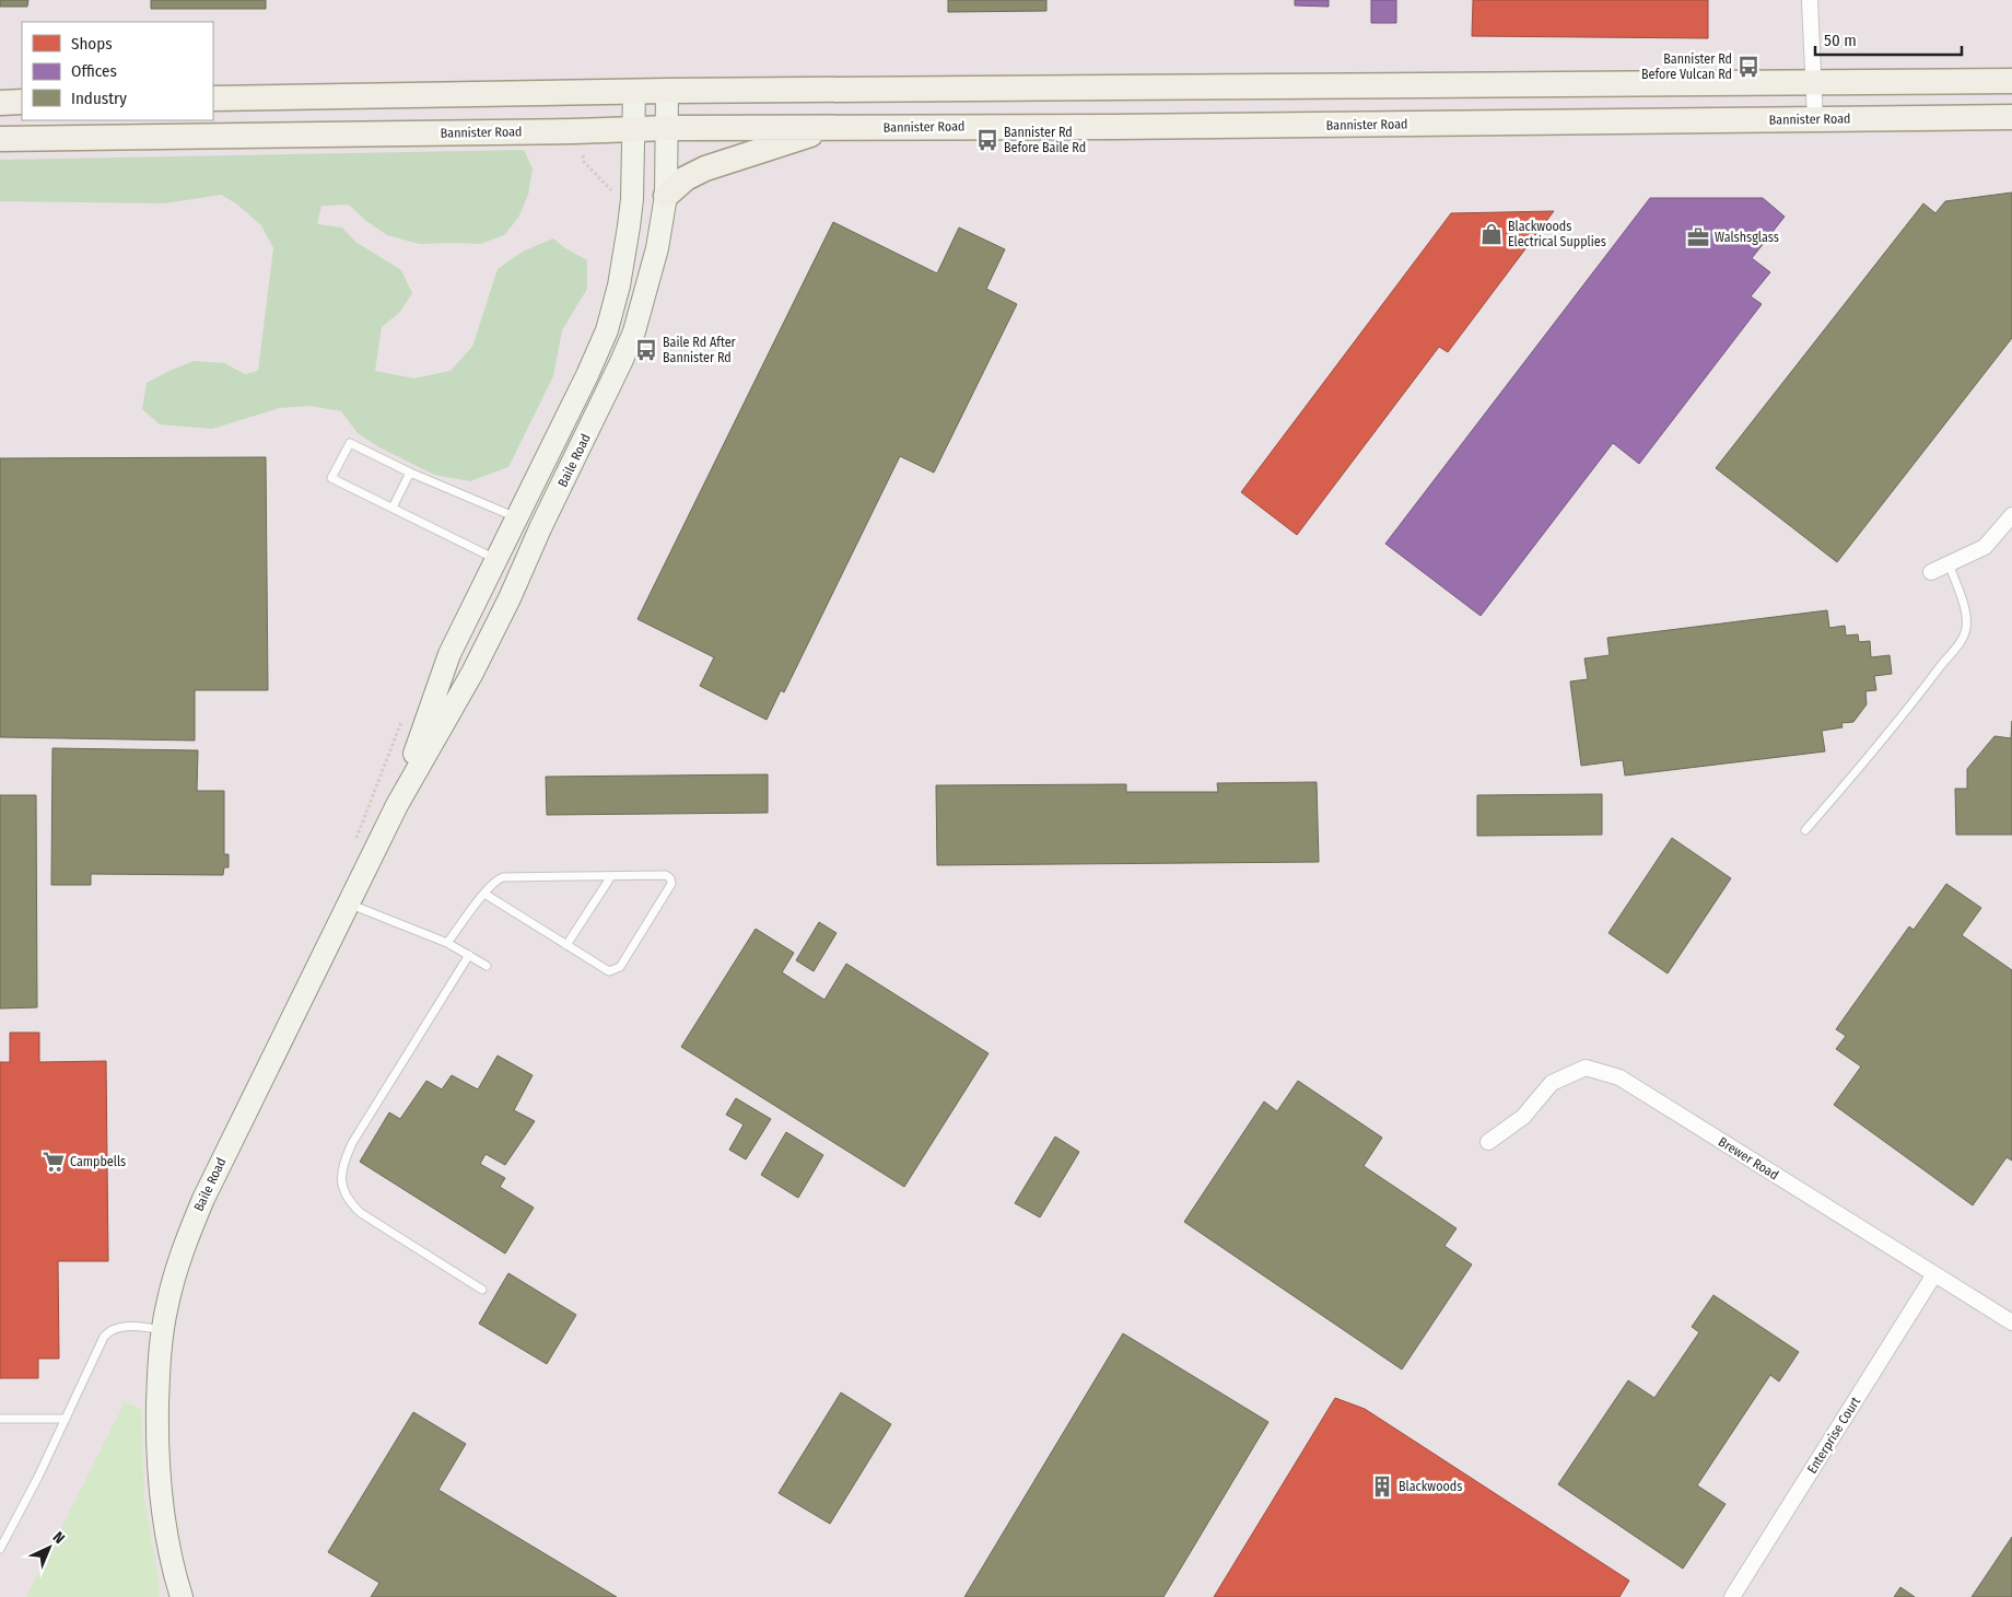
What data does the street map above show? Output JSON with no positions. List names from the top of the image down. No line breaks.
{"streets":{"main road":["Bannister Road"],"street":["Baile Road","Brewer Road","Enterprise Court"]},"crossings":[["Bannister Road","Baile Road"],["Brewer Road","Enterprise Court"]],"places":{"bus stop":["Bannister Rd Before Vulcan Rd","Bannister Rd Before Baile Rd","Baile Rd After Bannister Rd"],"shop":["Blackwoods Electrical Supplies"],"office":["Walshsglass"],"supermarket":["Campbells"],"building":["Blackwoods"]},"legend":["Shops","Offices","Industry"],"scale_bar":"50 m","north":"top right"}
